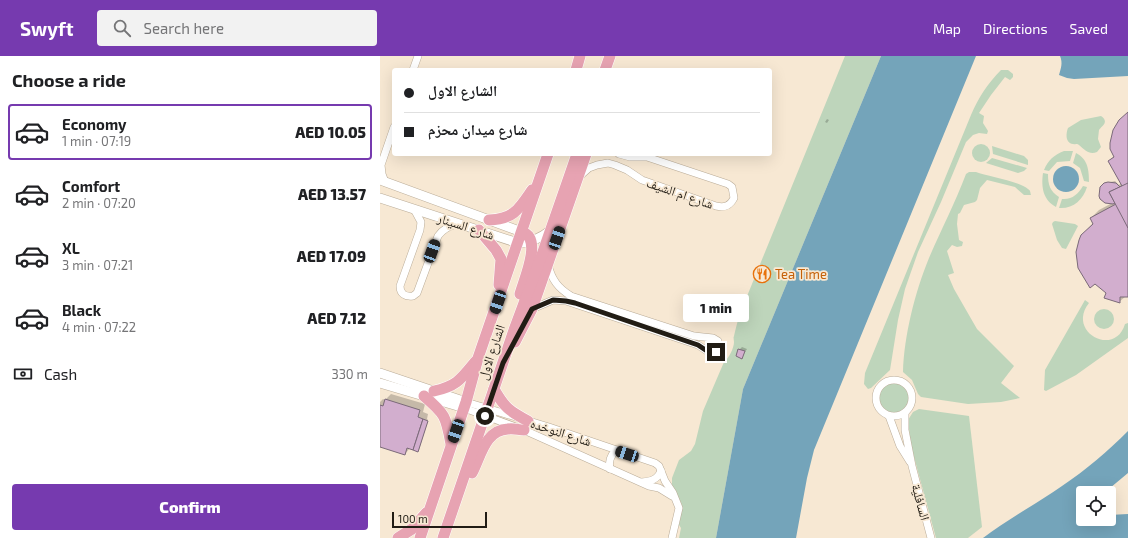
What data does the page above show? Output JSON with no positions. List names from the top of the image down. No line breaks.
{"streets":{"main road":["الشارع الاول"],"street":["شارع ام الشيف","شارع السينار","شارع النوخده","السافلية"]},"crossings":[["شارع السينار","الشارع الاول"],["الشارع الاول","شارع النوخده"]],"places":{"restaurant":["Tea Time"]},"scale_bar":"100 m","page":{"header":"Swyft","search":"Search here","nav":["Map","Directions","Saved"],"heading":"Choose a ride","banner":["الشارع الاول","شارع ميدان محزم"],"list":[{"name":"Economy","note":"1 min · 07:19","value":"AED 10.05"},{"name":"Comfort","note":"2 min · 07:20","value":"AED 13.57"},{"name":"XL","note":"3 min · 07:21","value":"AED 17.09"},{"name":"Black","note":"4 min · 07:22","value":"AED 7.12"}],"bubble":"1 min","pay":["Cash","330 m"],"buttons":"Confirm","scale":"100 m"}}
